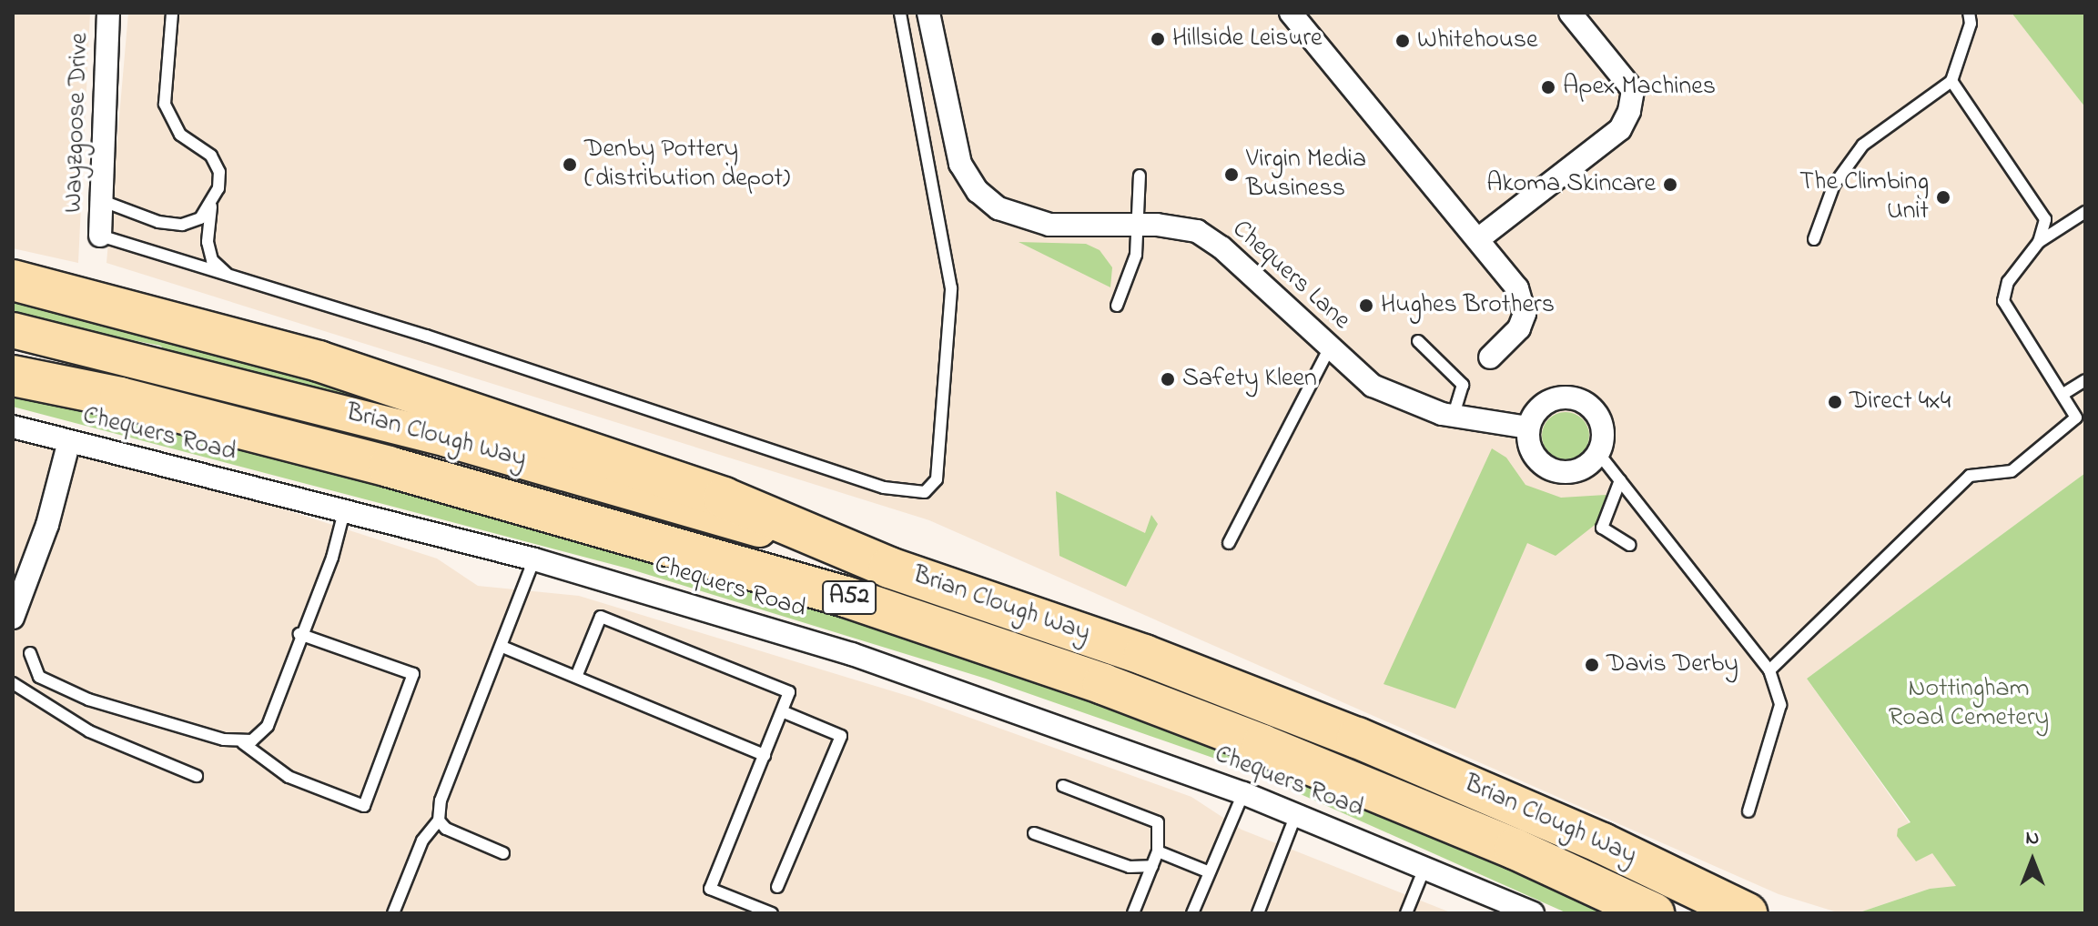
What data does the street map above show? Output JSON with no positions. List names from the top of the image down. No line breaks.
{"streets":{"highway":["Brian Clough Way","A52"],"street":["Wayzgoose Drive","Chequers Lane","Chequers Road"]},"parks":["Nottingham Road Cemetery"],"places":["Hillside Leisure","Whitehouse","Apex Machines","Denby Pottery (distribution depot)","Virgin Media Business","Akoma Skincare","The Climbing Unit","Hughes Brothers","Safety Kleen","Direct 4x4","Davis Derby"],"north":"top"}
